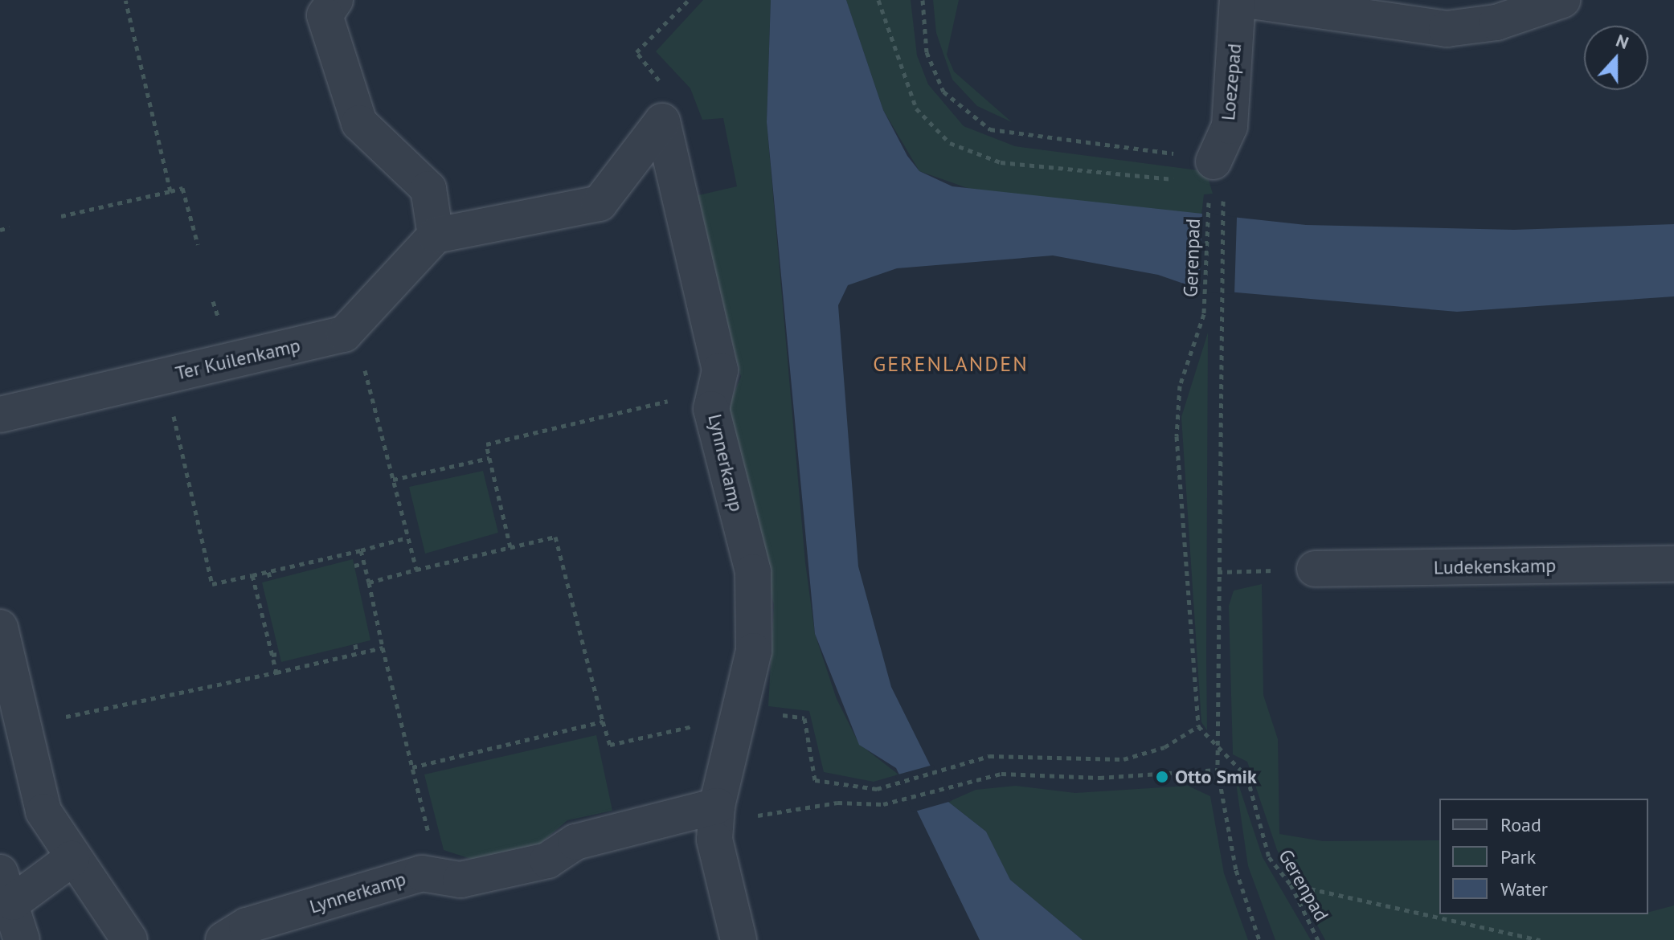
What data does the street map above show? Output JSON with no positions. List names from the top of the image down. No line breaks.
{"streets":{"street":["Loezepad","Ter Kuilenkamp","Lynnerkamp","Ludekenskamp"],"path":["Gerenpad"]},"crossings":[["Loezepad","Gerenpad"]],"districts":["GERENLANDEN"],"places":["Otto Smik"],"legend":["Road","Park","Water"],"north":"top"}
